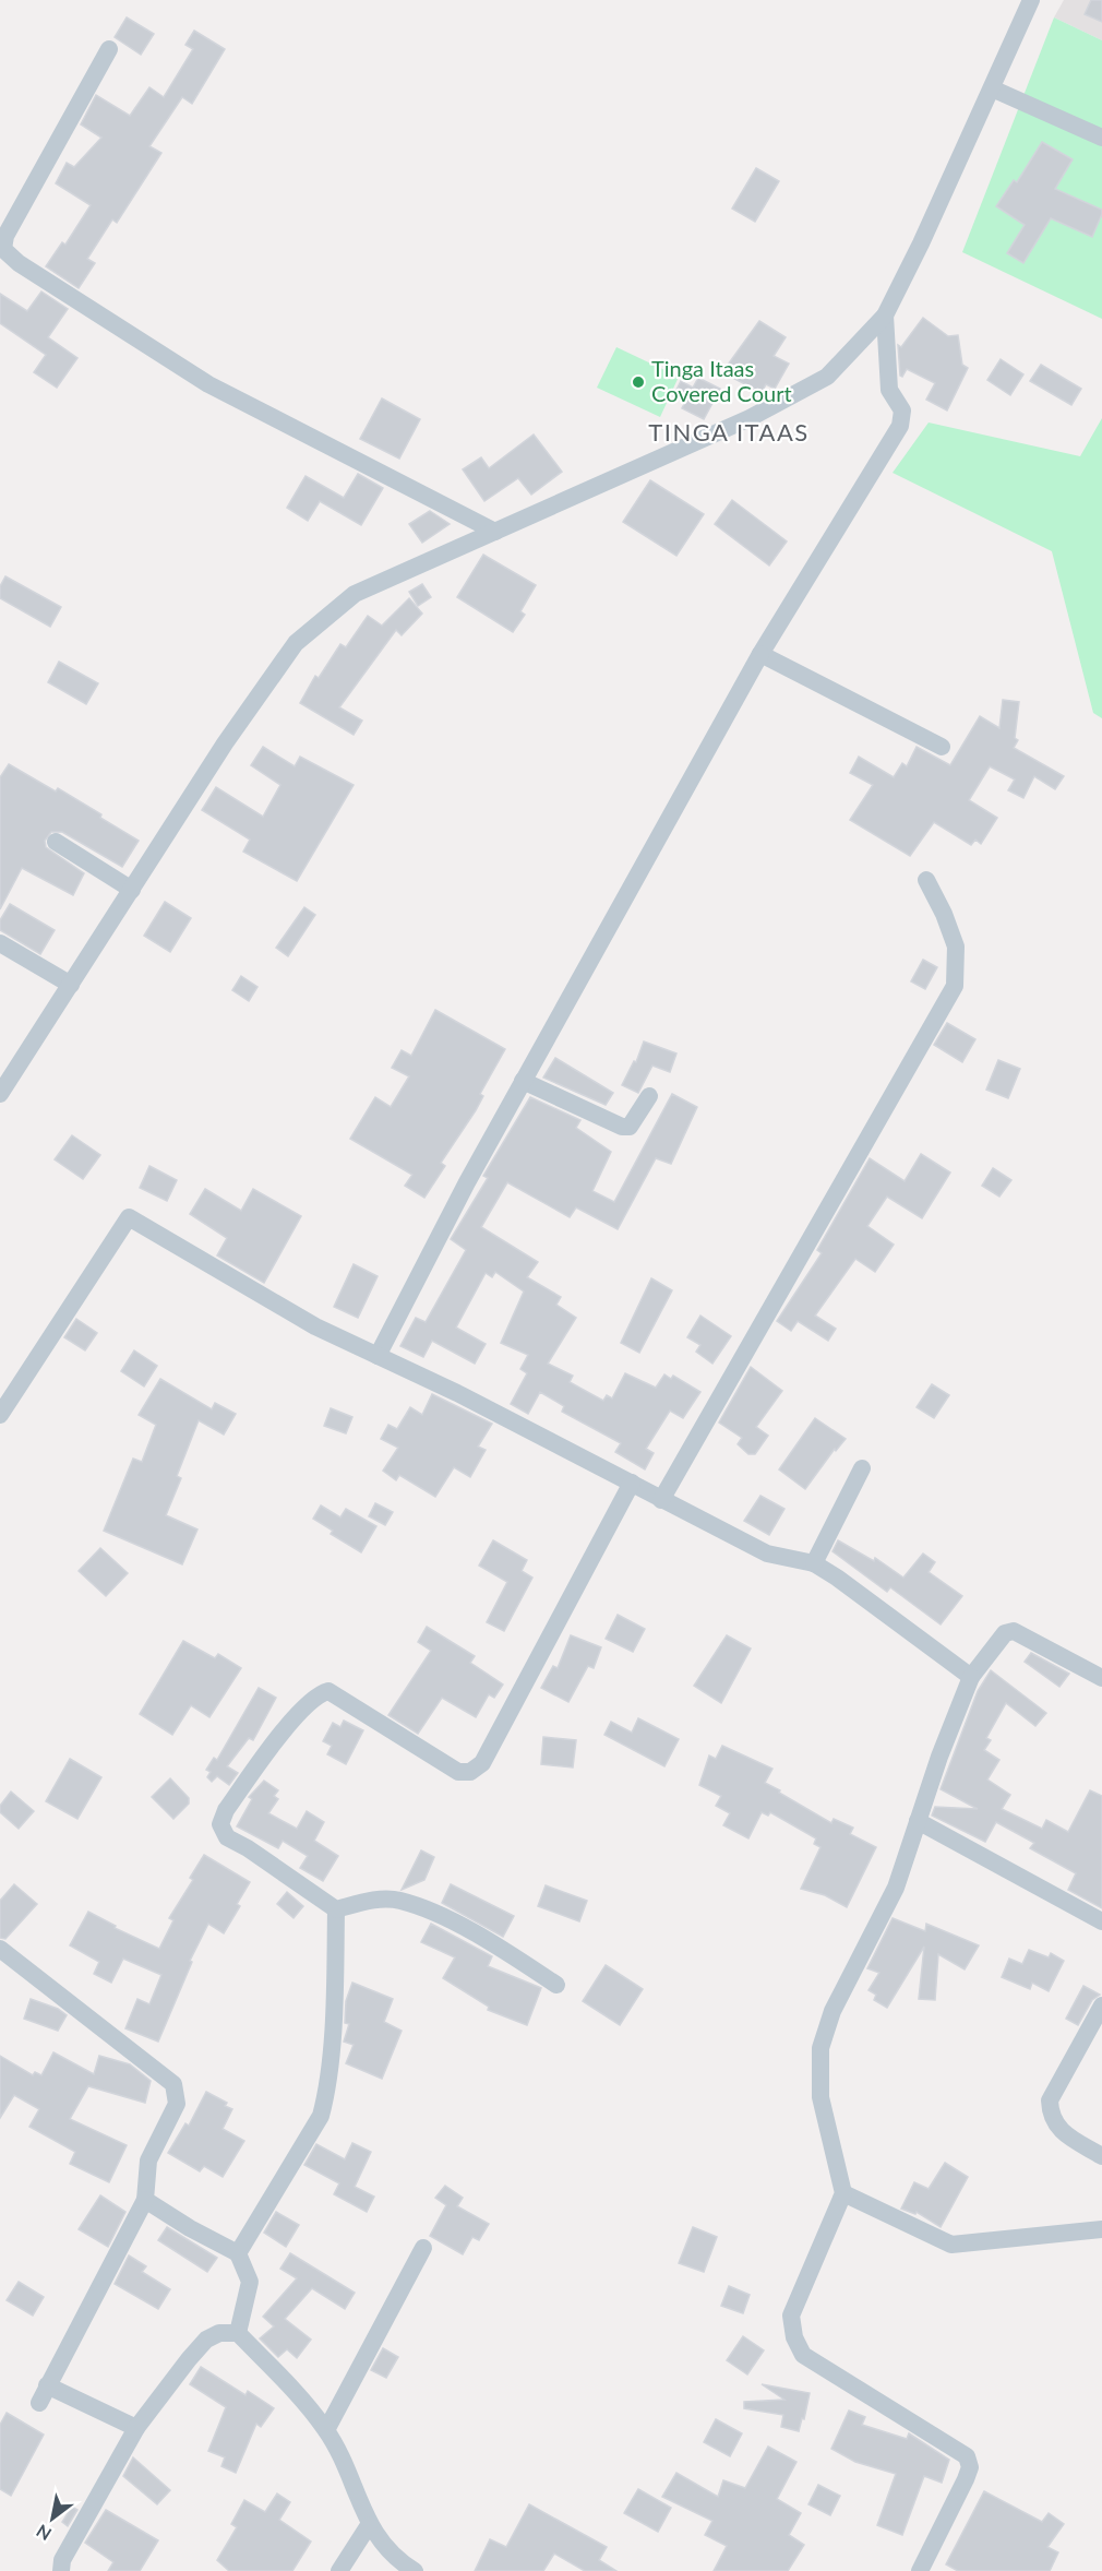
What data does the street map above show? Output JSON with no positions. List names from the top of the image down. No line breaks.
{"districts":["TINGA ITAAS"],"places":["Tinga Itaas Covered Court"],"north":"bottom left"}
